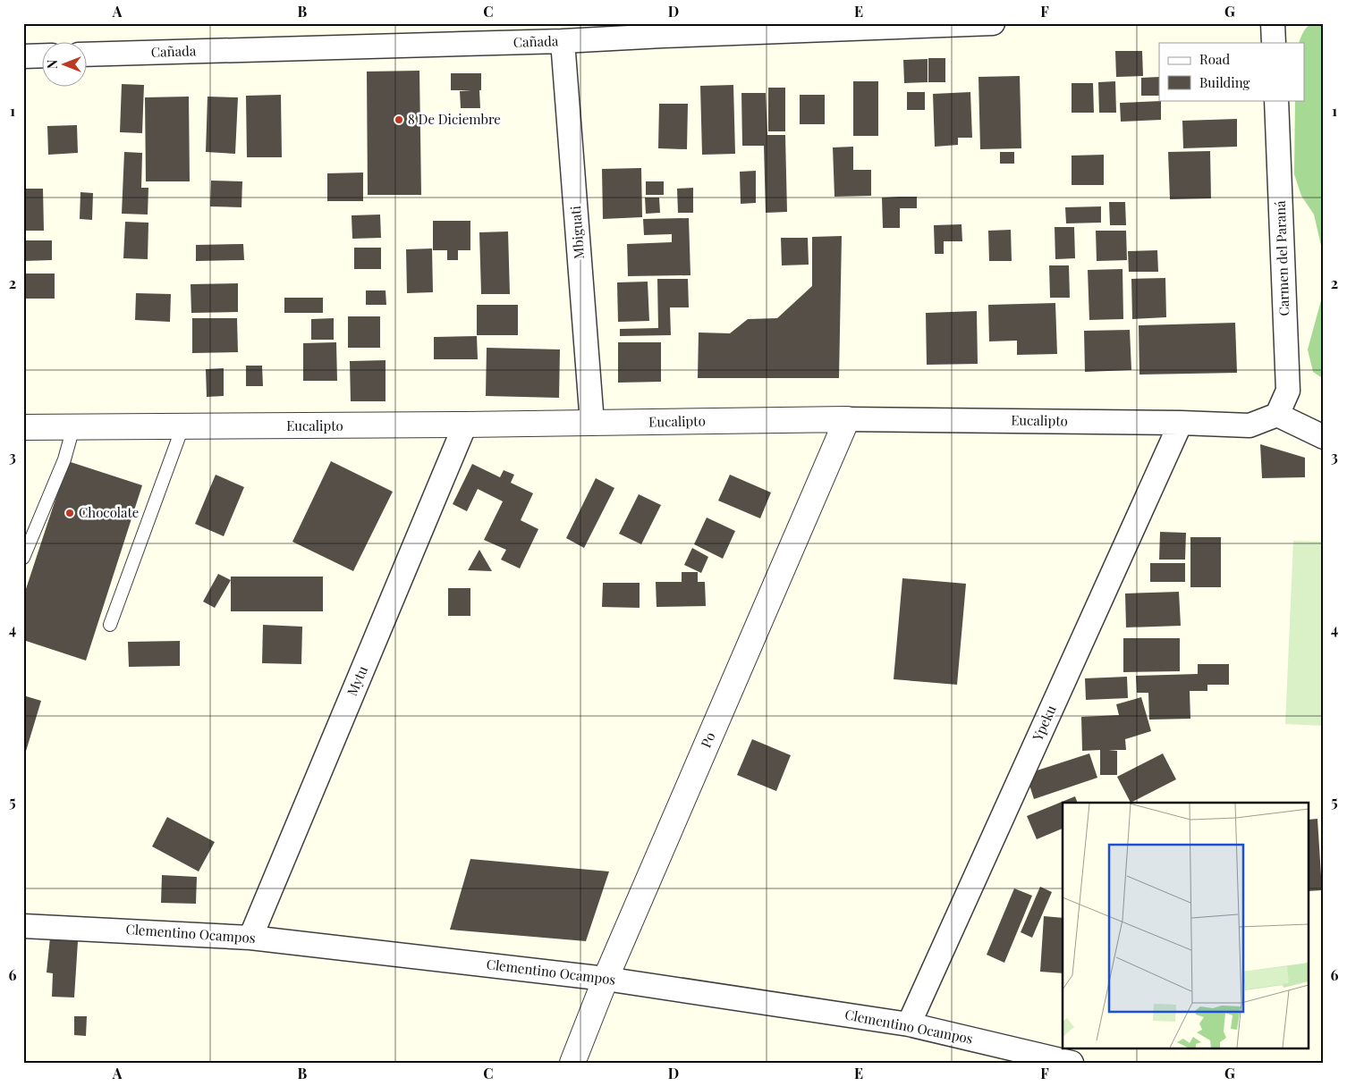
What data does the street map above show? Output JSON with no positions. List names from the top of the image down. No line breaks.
{"streets":{"street":["Cañada","Mbiguati","Carmen del Paraná","Eucalipto","Mytu","Ypeku","Po","Clementino Ocampos"]},"crossings":[["Cañada","Mbiguati"],["Mbiguati","Eucalipto"],["Carmen del Paraná","Eucalipto"],["Eucalipto","Mytu"],["Eucalipto","Ypeku"],["Eucalipto","Po"],["Mytu","Clementino Ocampos"],["Ypeku","Clementino Ocampos"],["Po","Clementino Ocampos"]],"places":["8 De Diciembre","Chocolate"],"legend":["Road","Building"],"north":"left","grid":{"columns":["A","B","C","D","E","F","G"],"rows":["1","2","3","4","5","6"]}}
